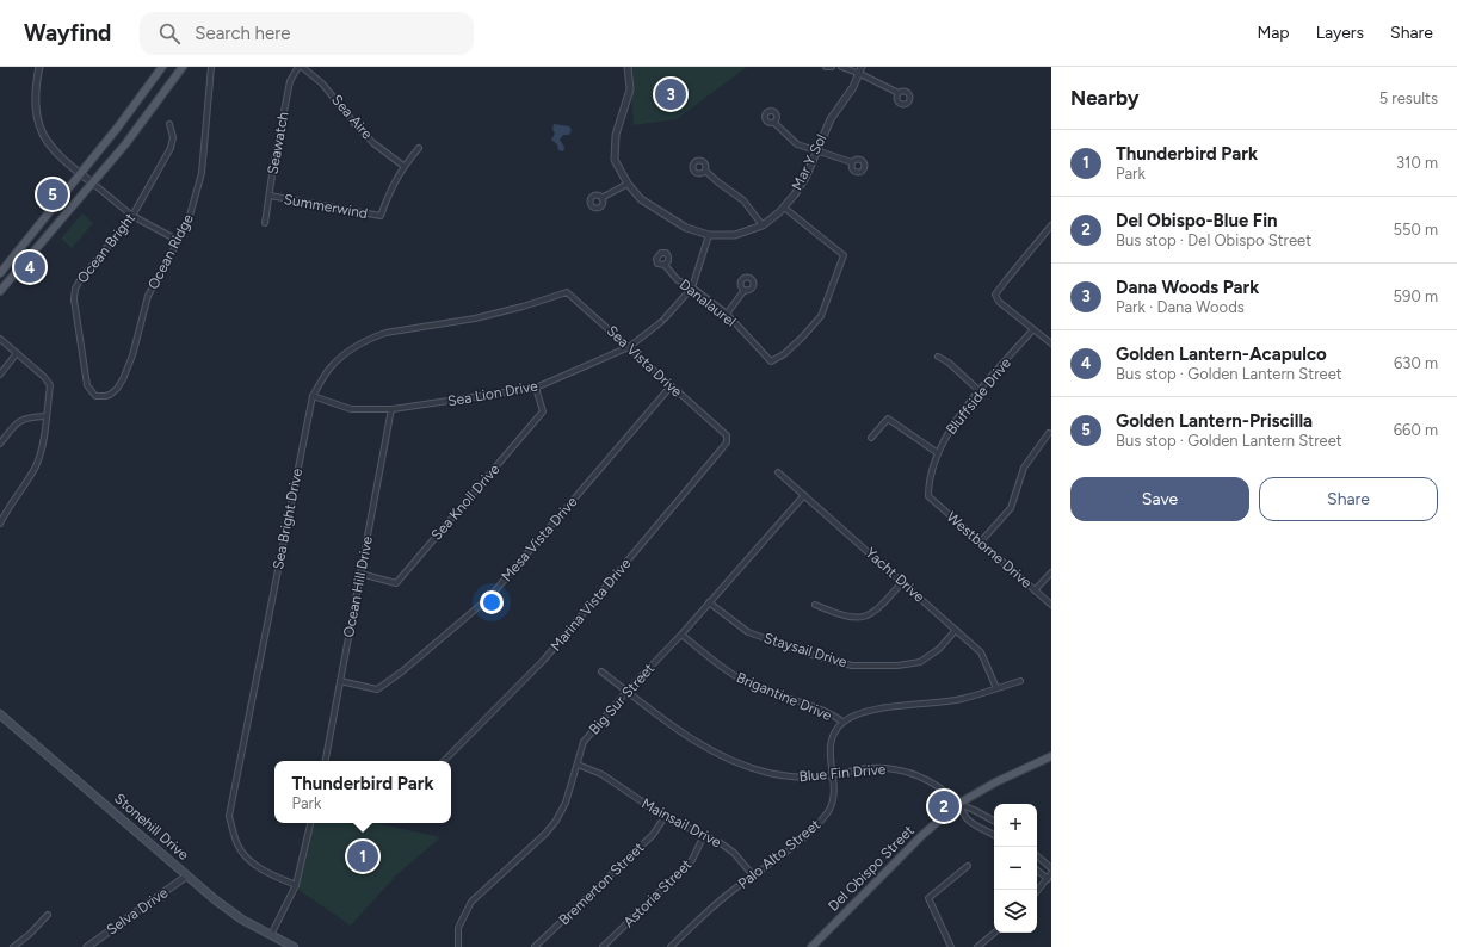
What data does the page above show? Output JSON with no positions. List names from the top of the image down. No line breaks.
{"streets":{"main road":["Stonehill Drive","Del Obispo Street"],"street":["Sea Aire","Seawatch","Mar Y Sol","Summerwind","Ocean Bright","Ocean Ridge","Danalaurel","Sea Vista Drive","Sea Lion Drive","Bluffside Drive","Sea Knoll Drive","Sea Bright Drive","Mesa Vista Drive","Westborne Drive","Yacht Drive","Ocean Hill Drive","Marina Vista Drive","Staysail Drive","Brigantine Drive","Big Sur Street","Blue Fin Drive","Mainsail Drive","Palo Alto Street","Bremerton Street","Astoria Street","Selva Drive"]},"crossings":[["Sea Aire","Summerwind"],["Seawatch","Summerwind"],["Mar Y Sol","Danalaurel"],["Mar Y Sol","Sea Lion Drive"],["Ocean Bright","Ocean Ridge"],["Danalaurel","Sea Lion Drive"],["Sea Vista Drive","Sea Lion Drive"],["Sea Vista Drive","Sea Bright Drive"],["Sea Vista Drive","Mesa Vista Drive"],["Sea Vista Drive","Marina Vista Drive"],["Sea Lion Drive","Sea Knoll Drive"],["Sea Lion Drive","Sea Bright Drive"],["Sea Lion Drive","Ocean Hill Drive"],["Bluffside Drive","Westborne Drive"],["Sea Knoll Drive","Ocean Hill Drive"],["Mesa Vista Drive","Ocean Hill Drive"],["Yacht Drive","Staysail Drive"],["Yacht Drive","Big Sur Street"],["Staysail Drive","Big Sur Street"],["Brigantine Drive","Big Sur Street"],["Brigantine Drive","Palo Alto Street"],["Big Sur Street","Blue Fin Drive"],["Big Sur Street","Mainsail Drive"],["Blue Fin Drive","Palo Alto Street"],["Blue Fin Drive","Del Obispo Street"],["Mainsail Drive","Palo Alto Street"],["Mainsail Drive","Bremerton Street"],["Mainsail Drive","Astoria Street"],["Stonehill Drive","Selva Drive"]],"page":{"header":"Wayfind","search":"Search here","nav":["Map","Layers","Share"],"heading":["Nearby","5 results"],"pins":["3","5","4","2","1"],"list":[{"mark":"1","name":"Thunderbird Park","note":"Park","value":"310 m"},{"mark":"2","name":"Del Obispo-Blue Fin","note":"Bus stop · Del Obispo Street","value":"550 m"},{"mark":"3","name":"Dana Woods Park","note":"Park · Dana Woods","value":"590 m"},{"mark":"4","name":"Golden Lantern-Acapulco","note":"Bus stop · Golden Lantern Street","value":"630 m"},{"mark":"5","name":"Golden Lantern-Priscilla","note":"Bus stop · Golden Lantern Street","value":"660 m"}],"buttons":["Save","Share"],"popup":["Thunderbird Park","Park"],"map_buttons":["+","−"]}}
